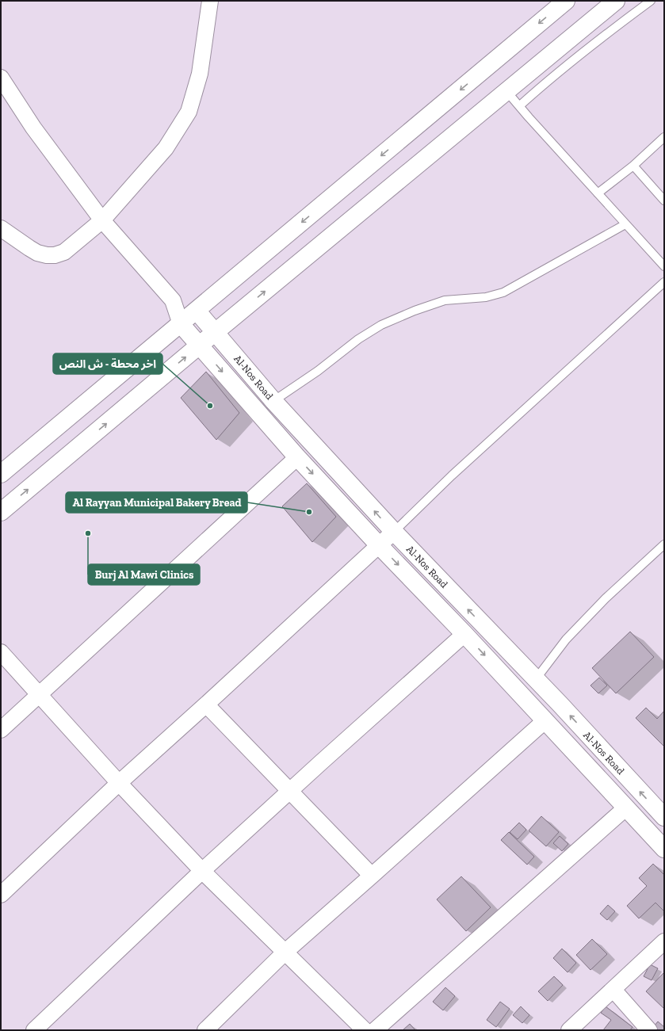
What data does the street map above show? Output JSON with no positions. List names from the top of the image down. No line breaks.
{"streets":{"main road":["Al-Nos Road"]},"places":["اخر محطة - ش النص","Al Rayyan Municipal Bakery Bread","Burj Al Mawi Clinics"]}
